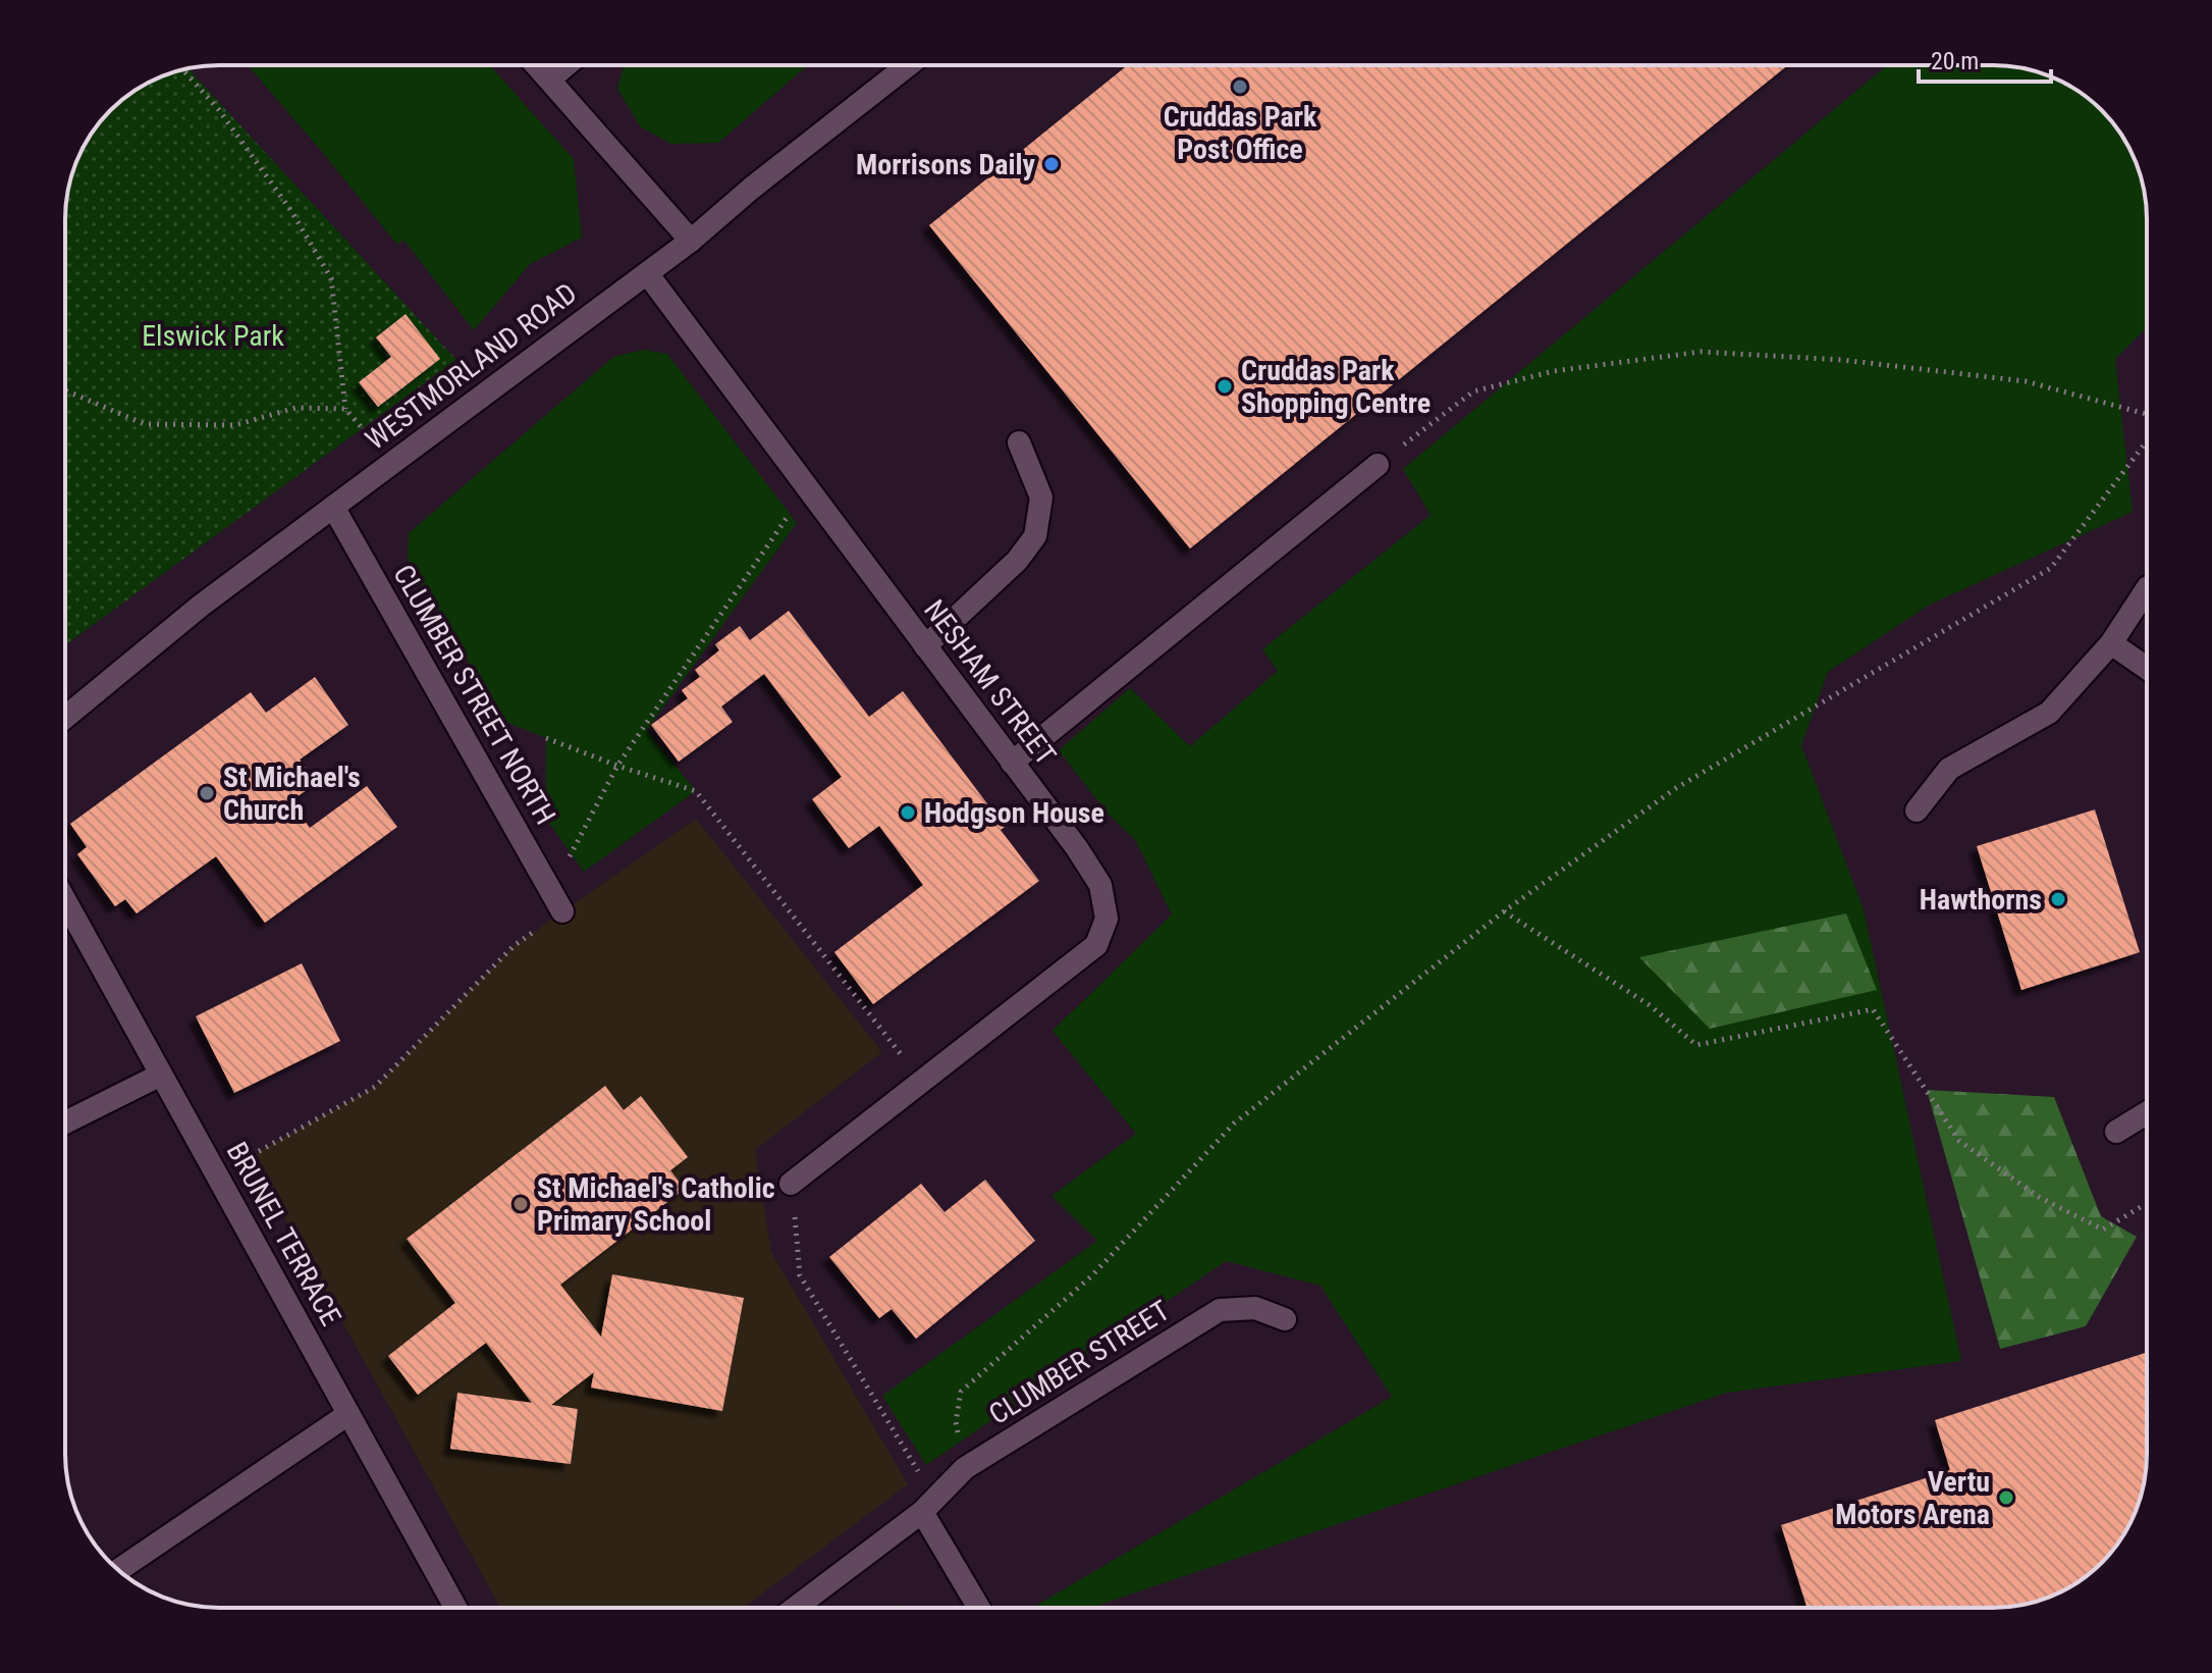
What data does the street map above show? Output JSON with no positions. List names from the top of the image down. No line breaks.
{"streets":{"street":["WESTMORLAND ROAD","NESHAM STREET","CLUMBER STREET NORTH","BRUNEL TERRACE","CLUMBER STREET"]},"crossings":[["WESTMORLAND ROAD","NESHAM STREET"],["WESTMORLAND ROAD","CLUMBER STREET NORTH"]],"parks":["Elswick Park"],"places":["Cruddas Park Post Office","Morrisons Daily","Cruddas Park Shopping Centre","St Michael's Church","Hodgson House","Hawthorns","St Michael's Catholic Primary School","Vertu Motors Arena"],"scale_bar":"20 m"}
